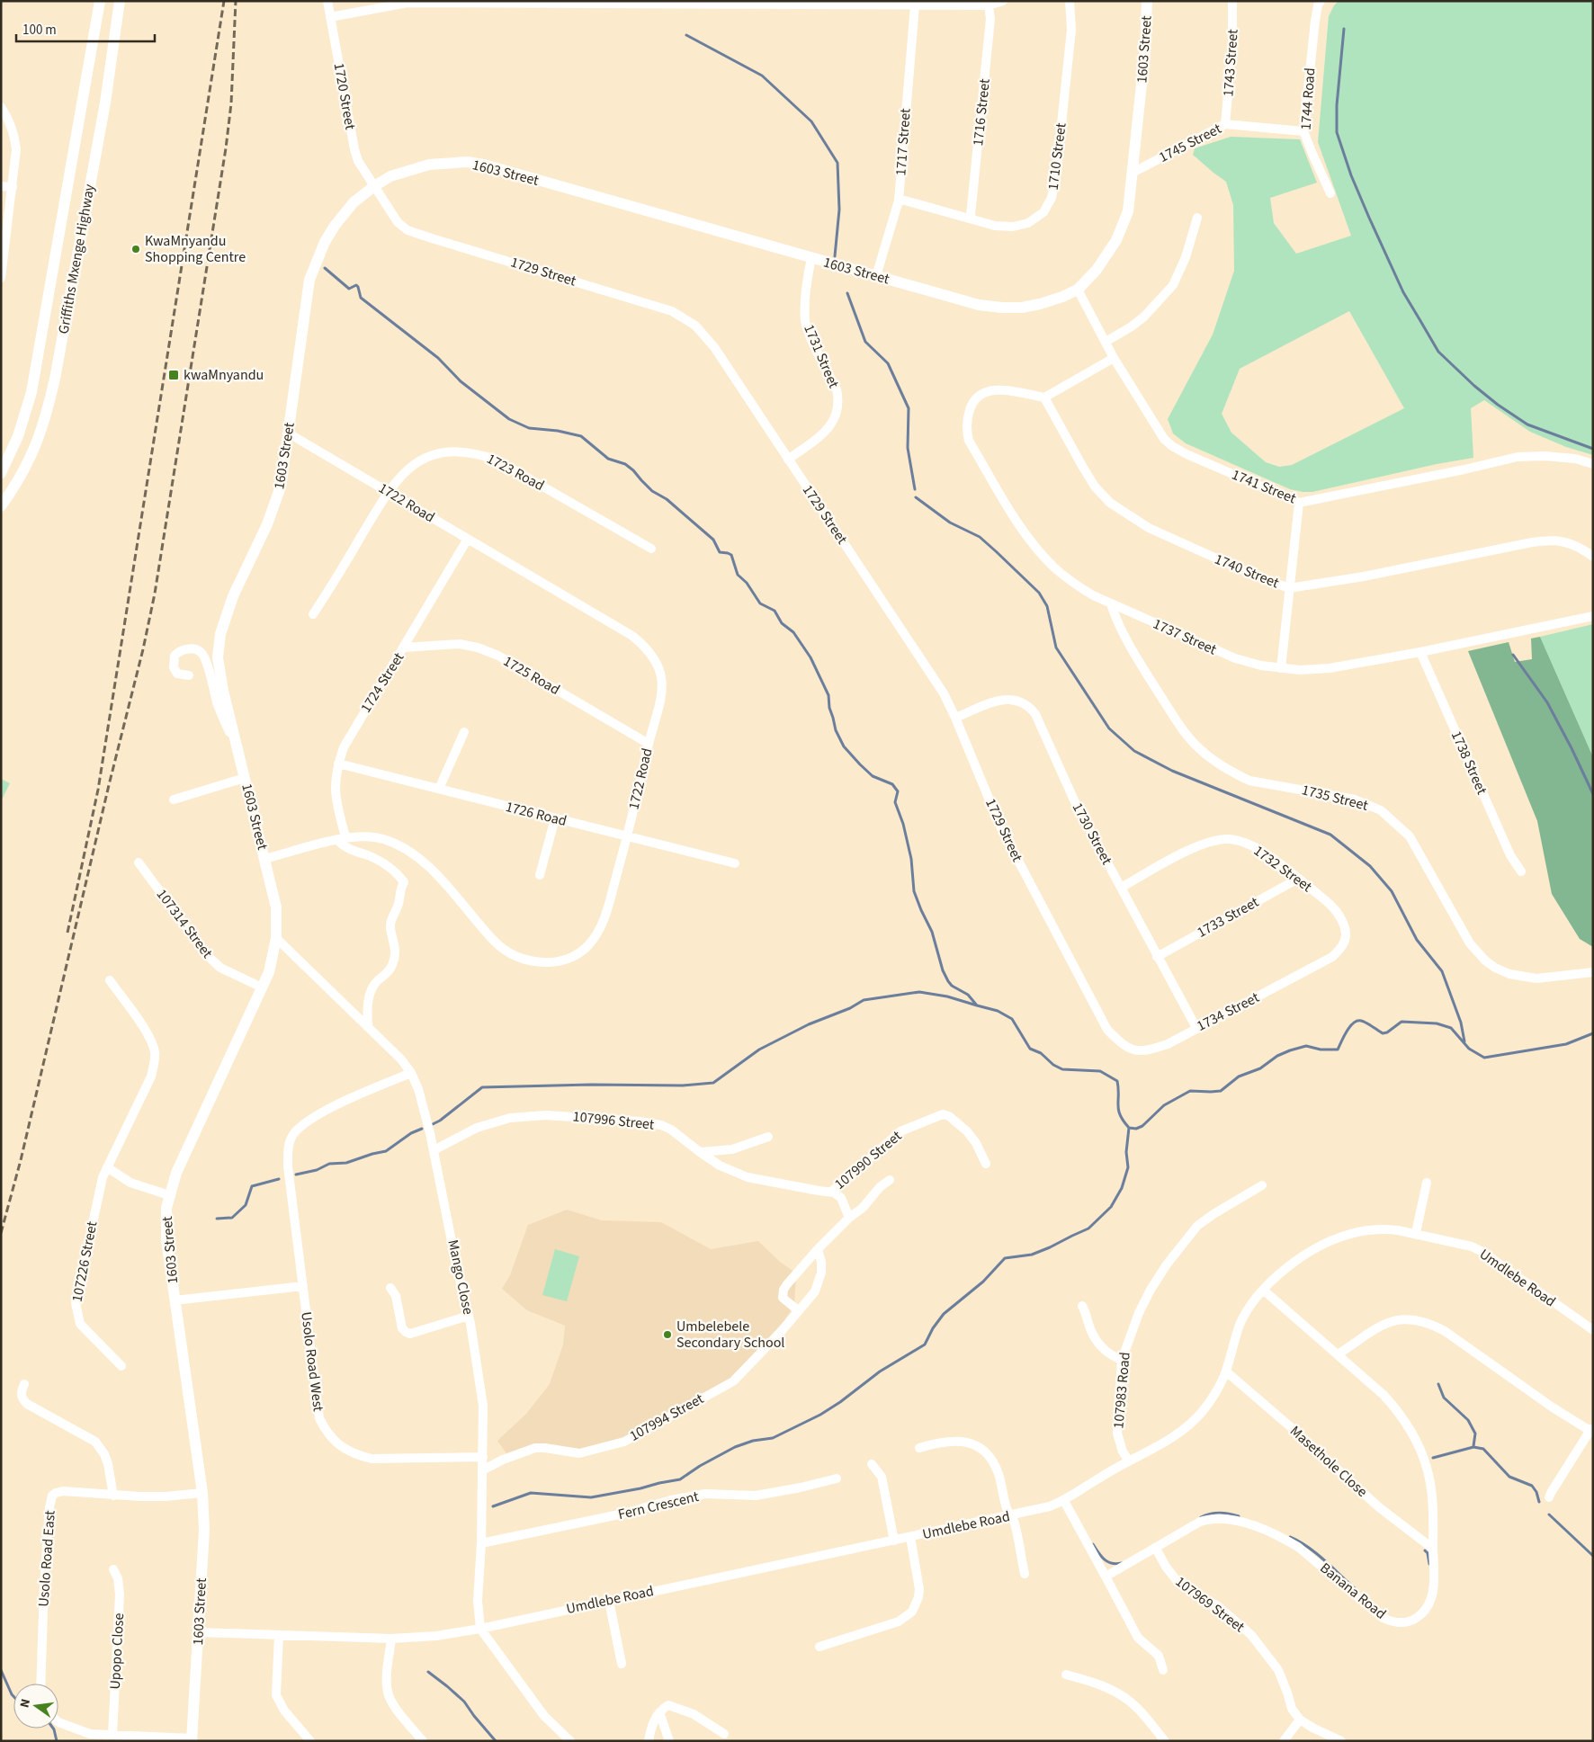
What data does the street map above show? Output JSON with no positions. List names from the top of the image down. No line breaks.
{"streets":{"street":["1603 Street","1743 Street","1720 Street","1744 Road","1716 Street","1717 Street","1745 Street","1710 Street","Griffiths Mxenge Highway","1729 Street","1731 Street","1723 Road","1741 Street","1722 Road","1740 Street","1737 Street","1725 Road","1724 Street","1738 Street","1735 Street","1726 Road","1730 Street","1732 Street","1733 Street","107314 Street","1734 Street","107996 Street","107990 Street","107226 Street","Mango Close","Umdlebe Road","Usolo Road West","107983 Road","107994 Street","Masethole Close","Fern Crescent","Usolo Road East","Banana Road","107969 Street","Upopo Close"]},"crossings":[["1603 Street","1720 Street"],["1603 Street","1717 Street"],["1603 Street","1745 Street"],["1603 Street","1729 Street"],["1603 Street","1731 Street"],["1603 Street","1741 Street"],["1603 Street","1722 Road"],["1603 Street","107314 Street"],["1603 Street","Mango Close"],["1603 Street","Umdlebe Road"],["1603 Street","Usolo Road East"],["1743 Street","1745 Street"],["1720 Street","1729 Street"],["1744 Road","1745 Street"],["1716 Street","1710 Street"],["1717 Street","1710 Street"],["1729 Street","1731 Street"],["1729 Street","1730 Street"],["1729 Street","1734 Street"],["1723 Road","1722 Road"],["1722 Road","1725 Road"],["1722 Road","1724 Street"],["1722 Road","1726 Road"],["1740 Street","1737 Street"],["1737 Street","1738 Street"],["1737 Street","1735 Street"],["1725 Road","1724 Street"],["1724 Street","1726 Road"],["1730 Street","1732 Street"],["1730 Street","1733 Street"],["1730 Street","1734 Street"],["1732 Street","1733 Street"],["1732 Street","1734 Street"],["107996 Street","107990 Street"],["107996 Street","Mango Close"],["Mango Close","Umdlebe Road"],["Mango Close","Usolo Road West"],["Mango Close","107994 Street"],["Mango Close","Fern Crescent"],["Umdlebe Road","107983 Road"],["Umdlebe Road","Masethole Close"],["Umdlebe Road","Banana Road"],["Masethole Close","Banana Road"],["Banana Road","107969 Street"]],"places":{"other":["KwaMnyandu Shopping Centre","Umbelebele Secondary School"],"transit":["kwaMnyandu"]},"scale_bar":"100 m","north":"left"}
